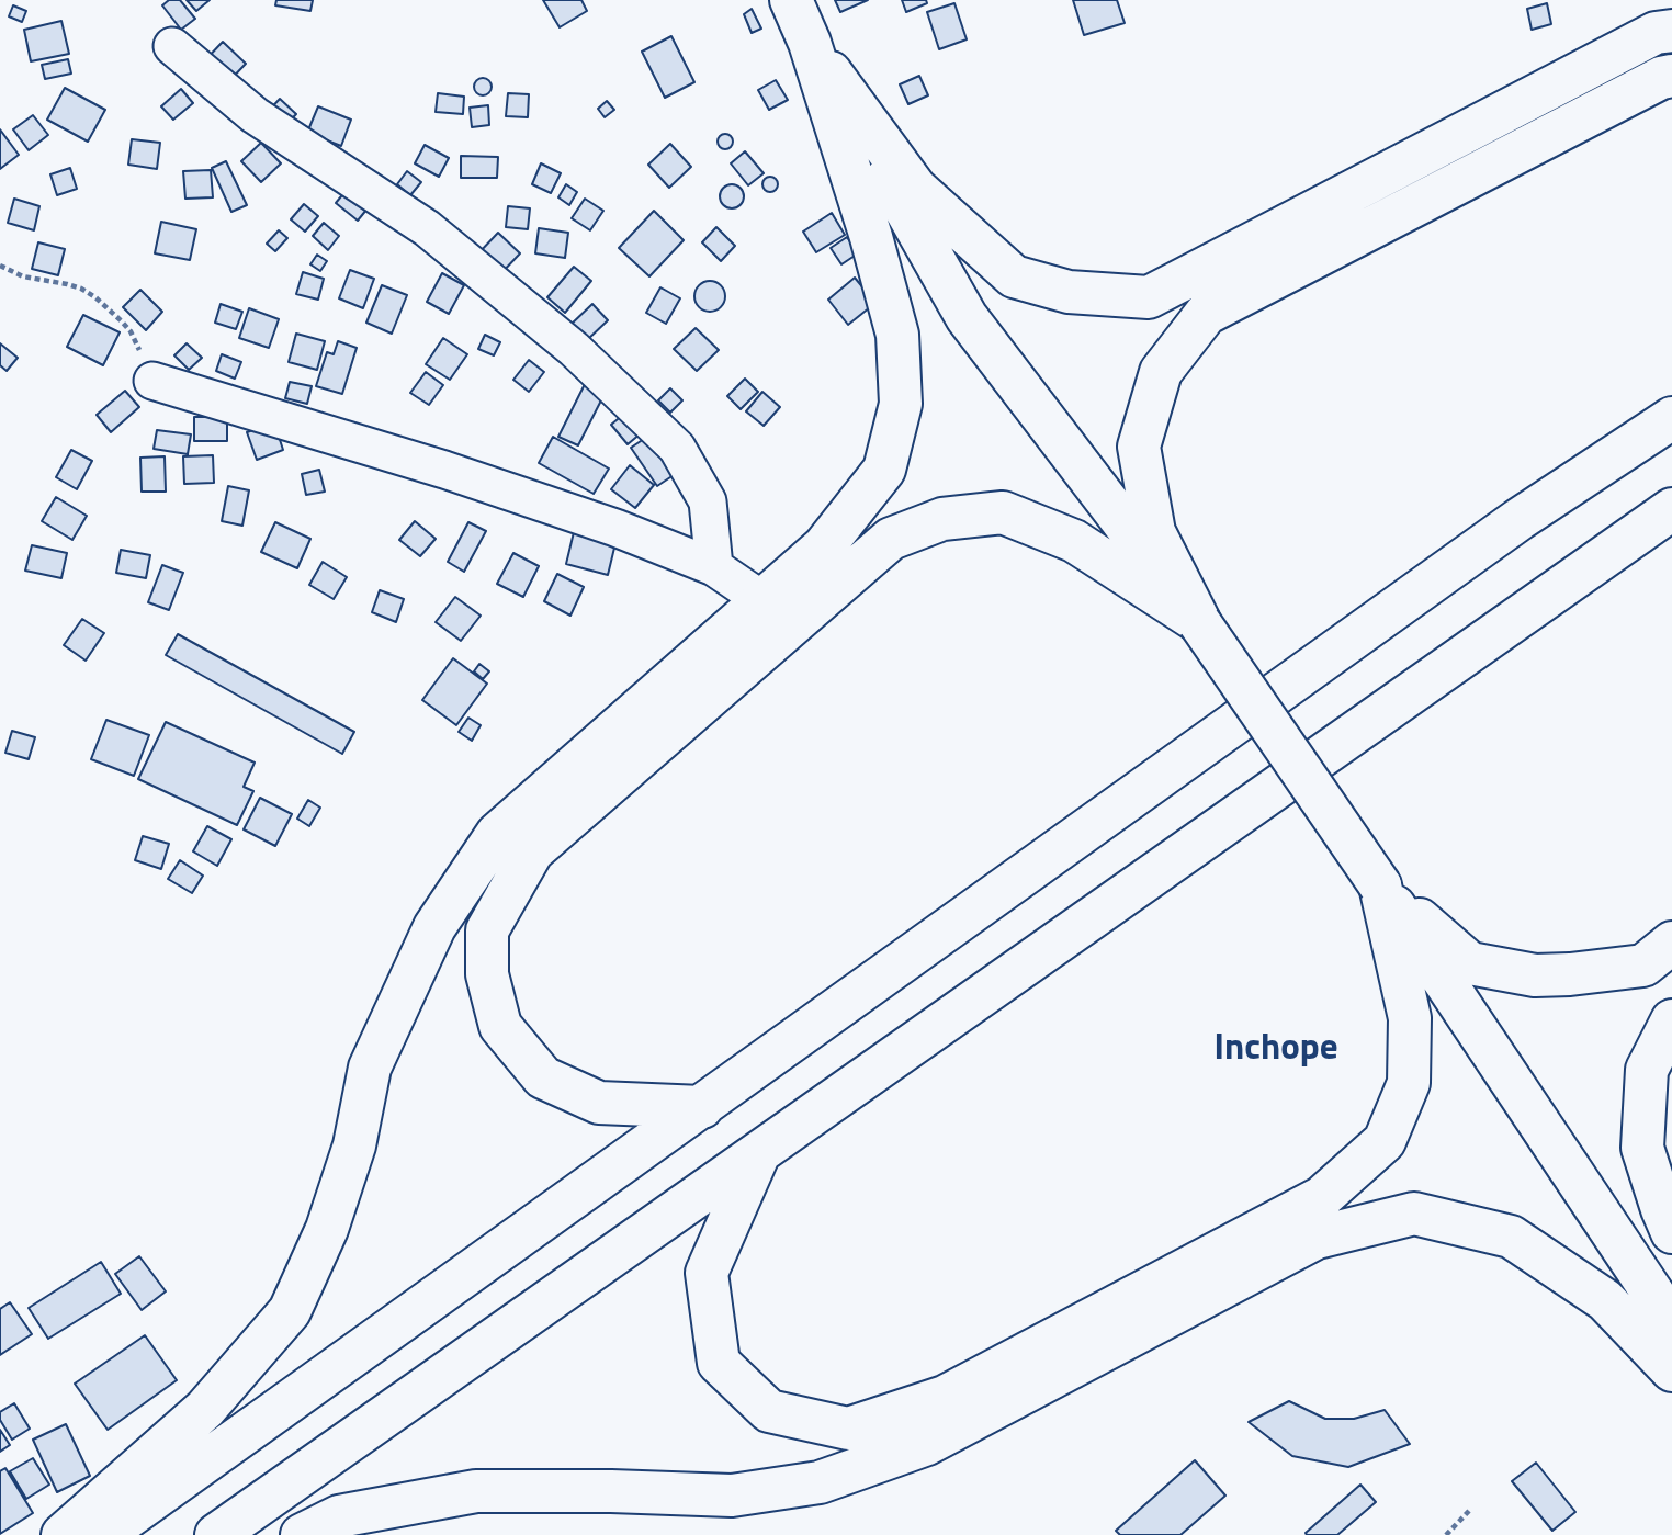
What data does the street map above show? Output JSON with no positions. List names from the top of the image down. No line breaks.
{"districts":["Inchope"]}
